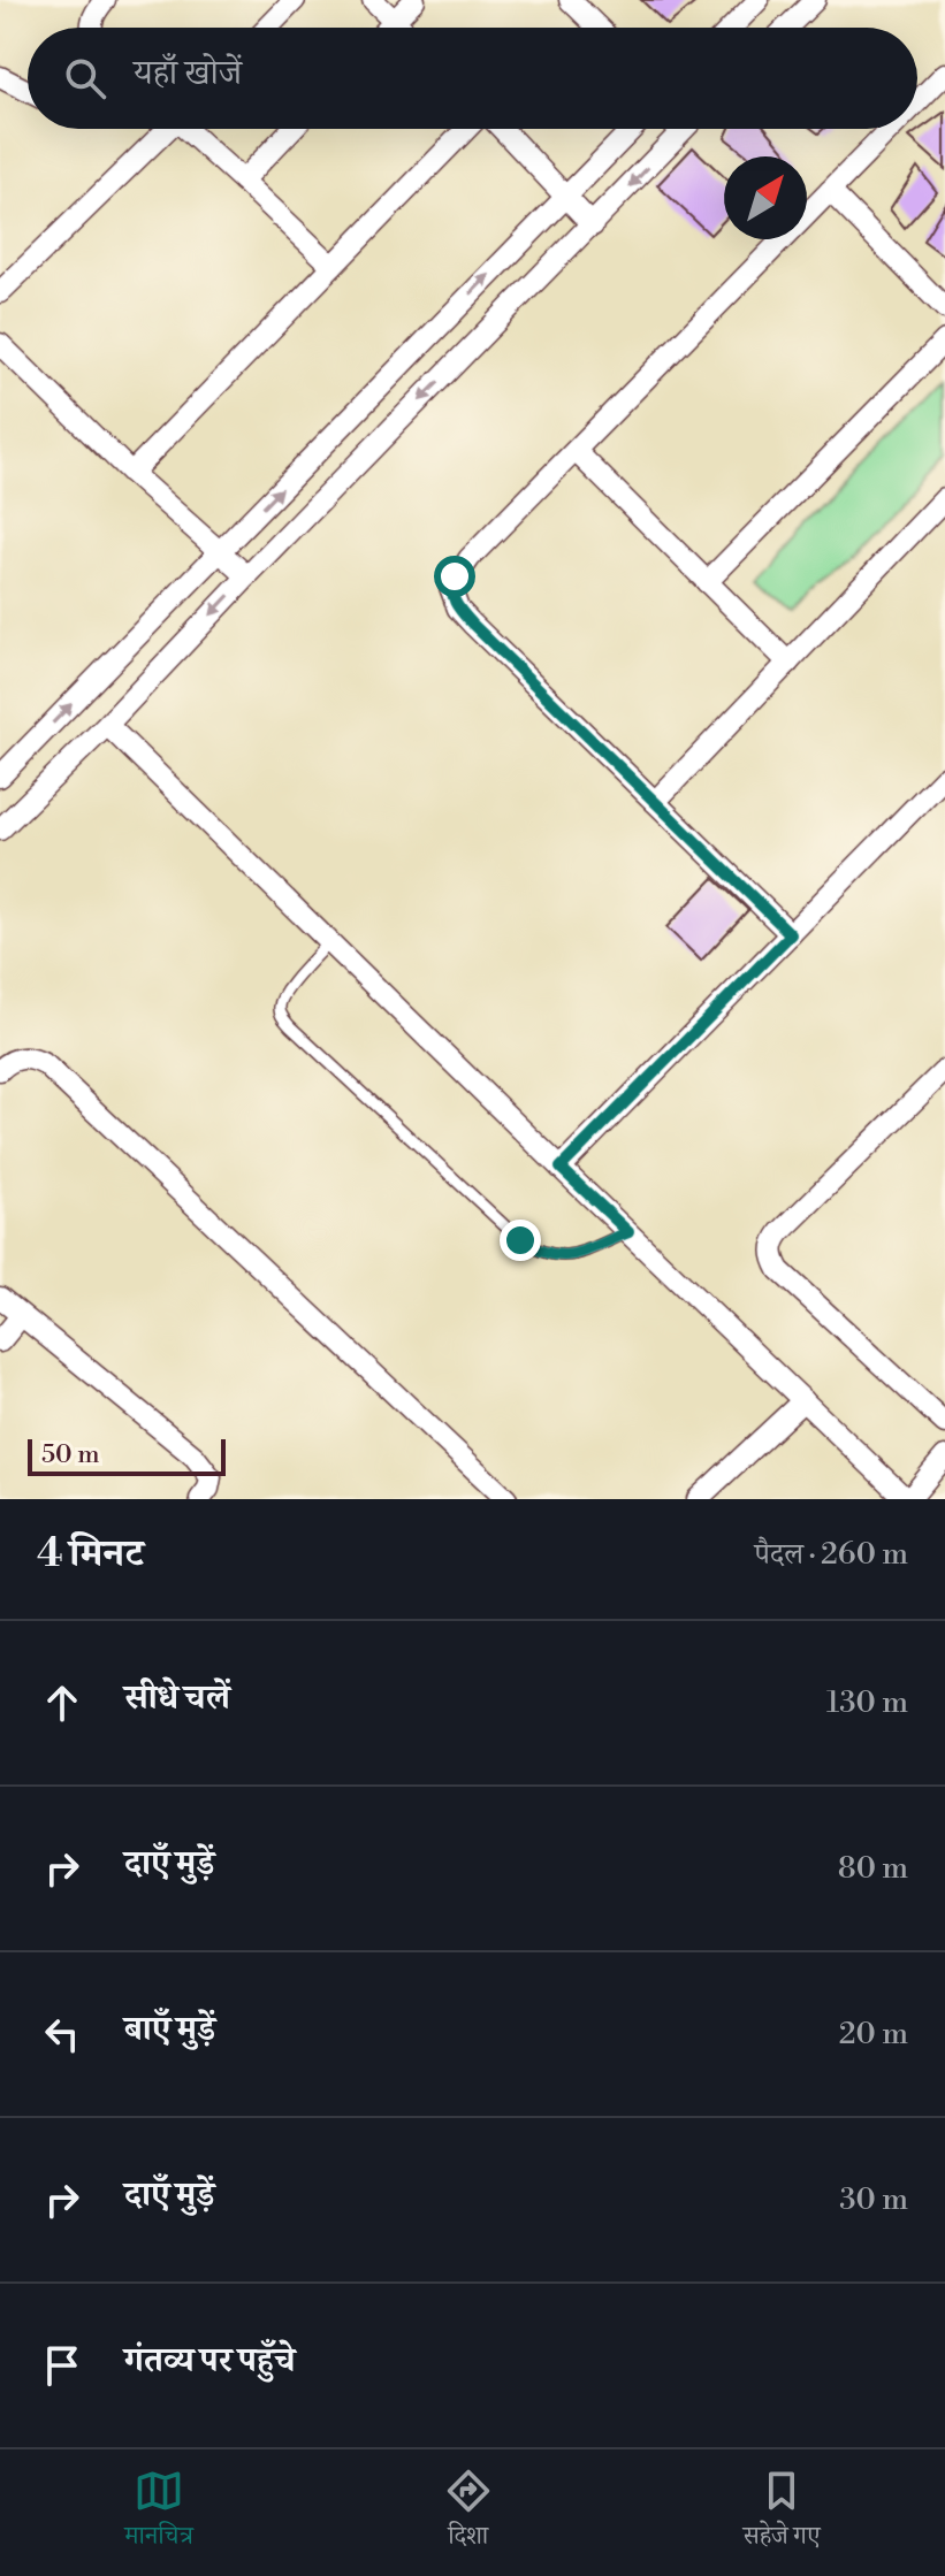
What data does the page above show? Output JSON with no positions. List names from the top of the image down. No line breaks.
{"scale_bar":"50 m","north":"top right","page":{"search":"यहाँ खोजें","scale":"50 m","heading":["4 मिनट","पैदल · 260 m"],"list":[["सीधे चलें","130 m"],["दाएँ मुड़ें","80 m"],["बाएँ मुड़ें","20 m"],["दाएँ मुड़ें","30 m"],"गंतव्य पर पहुँचे"],"nav":["मानचित्र","दिशा","सहेजे गए"]}}
